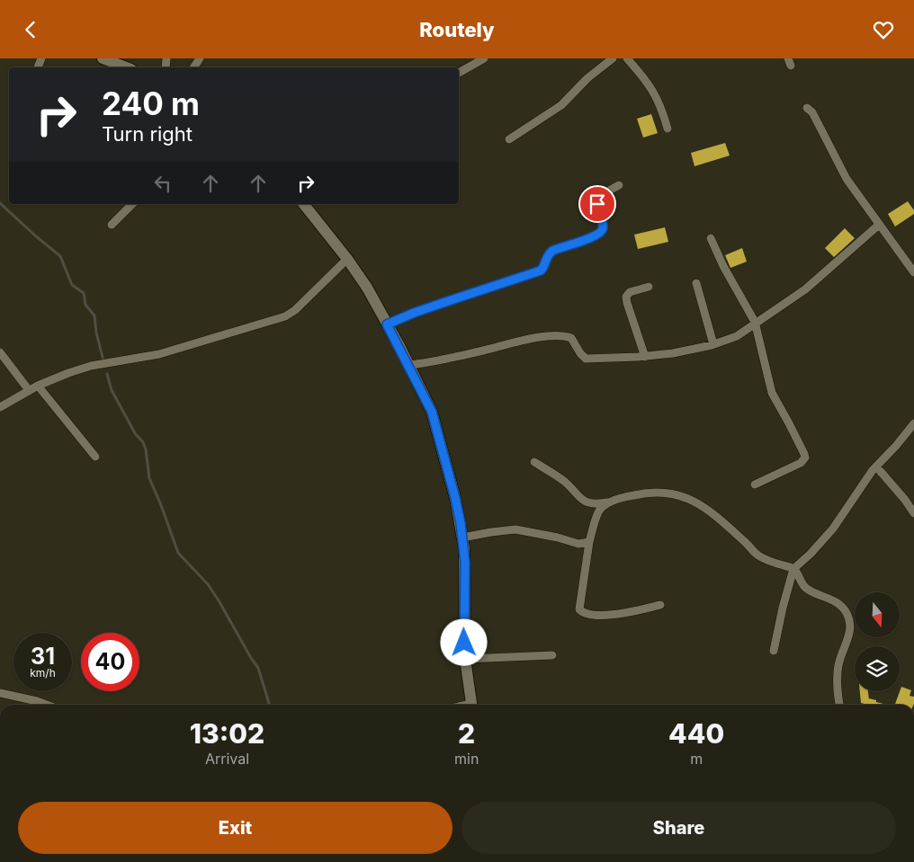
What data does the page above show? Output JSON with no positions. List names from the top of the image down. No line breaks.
{"north":"bottom","page":{"header":"Routely","turn":["240 m","Turn right"],"speed":"31 km/h","limit":"40","eta":["13:02","Arrival","2","min","440","m"],"buttons":["Exit","Share"]}}
